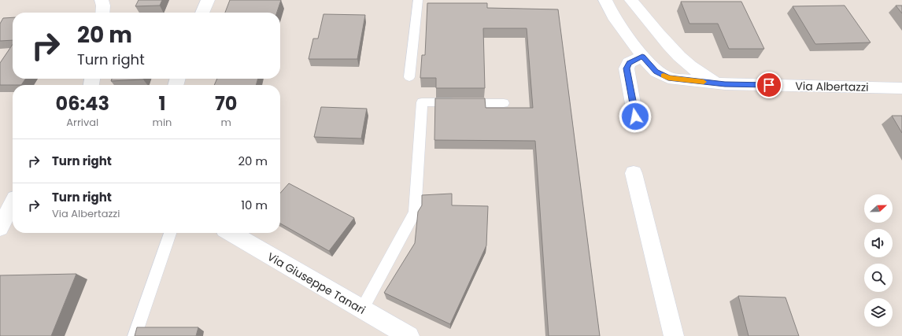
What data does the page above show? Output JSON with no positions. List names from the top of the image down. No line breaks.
{"streets":{"street":["Via Albertazzi","Via Giuseppe Tanari"]},"north":"right","page":{"turn":["20 m","Turn right"],"eta":["06:43","Arrival","1","min","70","m"],"list":[{"name":"Turn right","value":"20 m"},{"name":"Turn right","note":"Via Albertazzi","value":"10 m"}]}}
